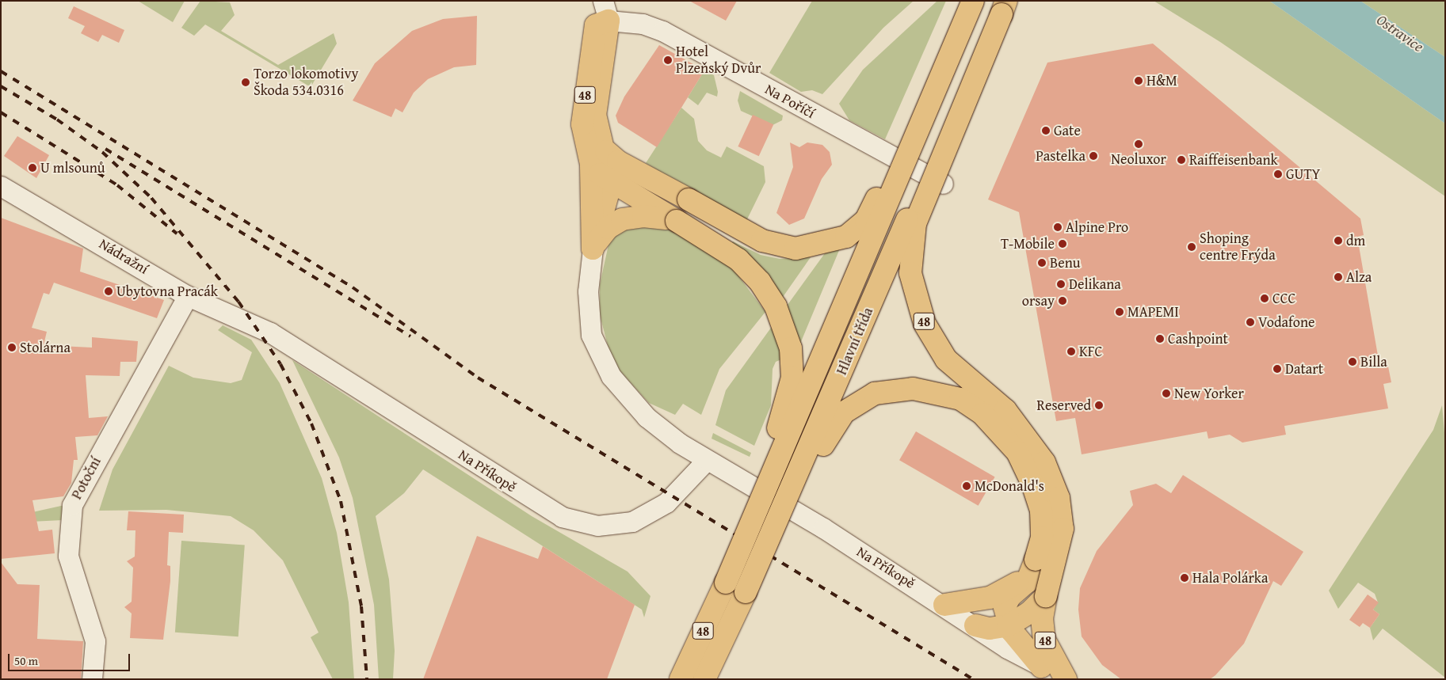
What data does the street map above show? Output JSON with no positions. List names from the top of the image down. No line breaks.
{"streets":{"main road":["48","Hlavní třída"],"street":["Na Poříčí","Nádražní","Na Příkopě","Potoční"]},"crossings":[["48","Na Poříčí"],["48","Hlavní třída"],["48","Na Příkopě"],["Nádražní","Na Příkopě"],["Nádražní","Potoční"]],"water":["Ostravice"],"places":["Hotel Plzeňský Dvůr","H&M","Torzo lokomotivy Škoda 534.0316","Gate","Neoluxor","Pastelka","Raiffeisenbank","U mlsounů","GUTY","Alpine Pro","dm","T-Mobile","Shoping centre Frýda","Benu","Alza","Delikana","Ubytovna Pracák","CCC","orsay","MAPEMI","Vodafone","Cashpoint","Stolárna","KFC","Billa","Datart","New Yorker","Reserved","McDonald's","Hala Polárka"],"scale_bar":"50 m"}
